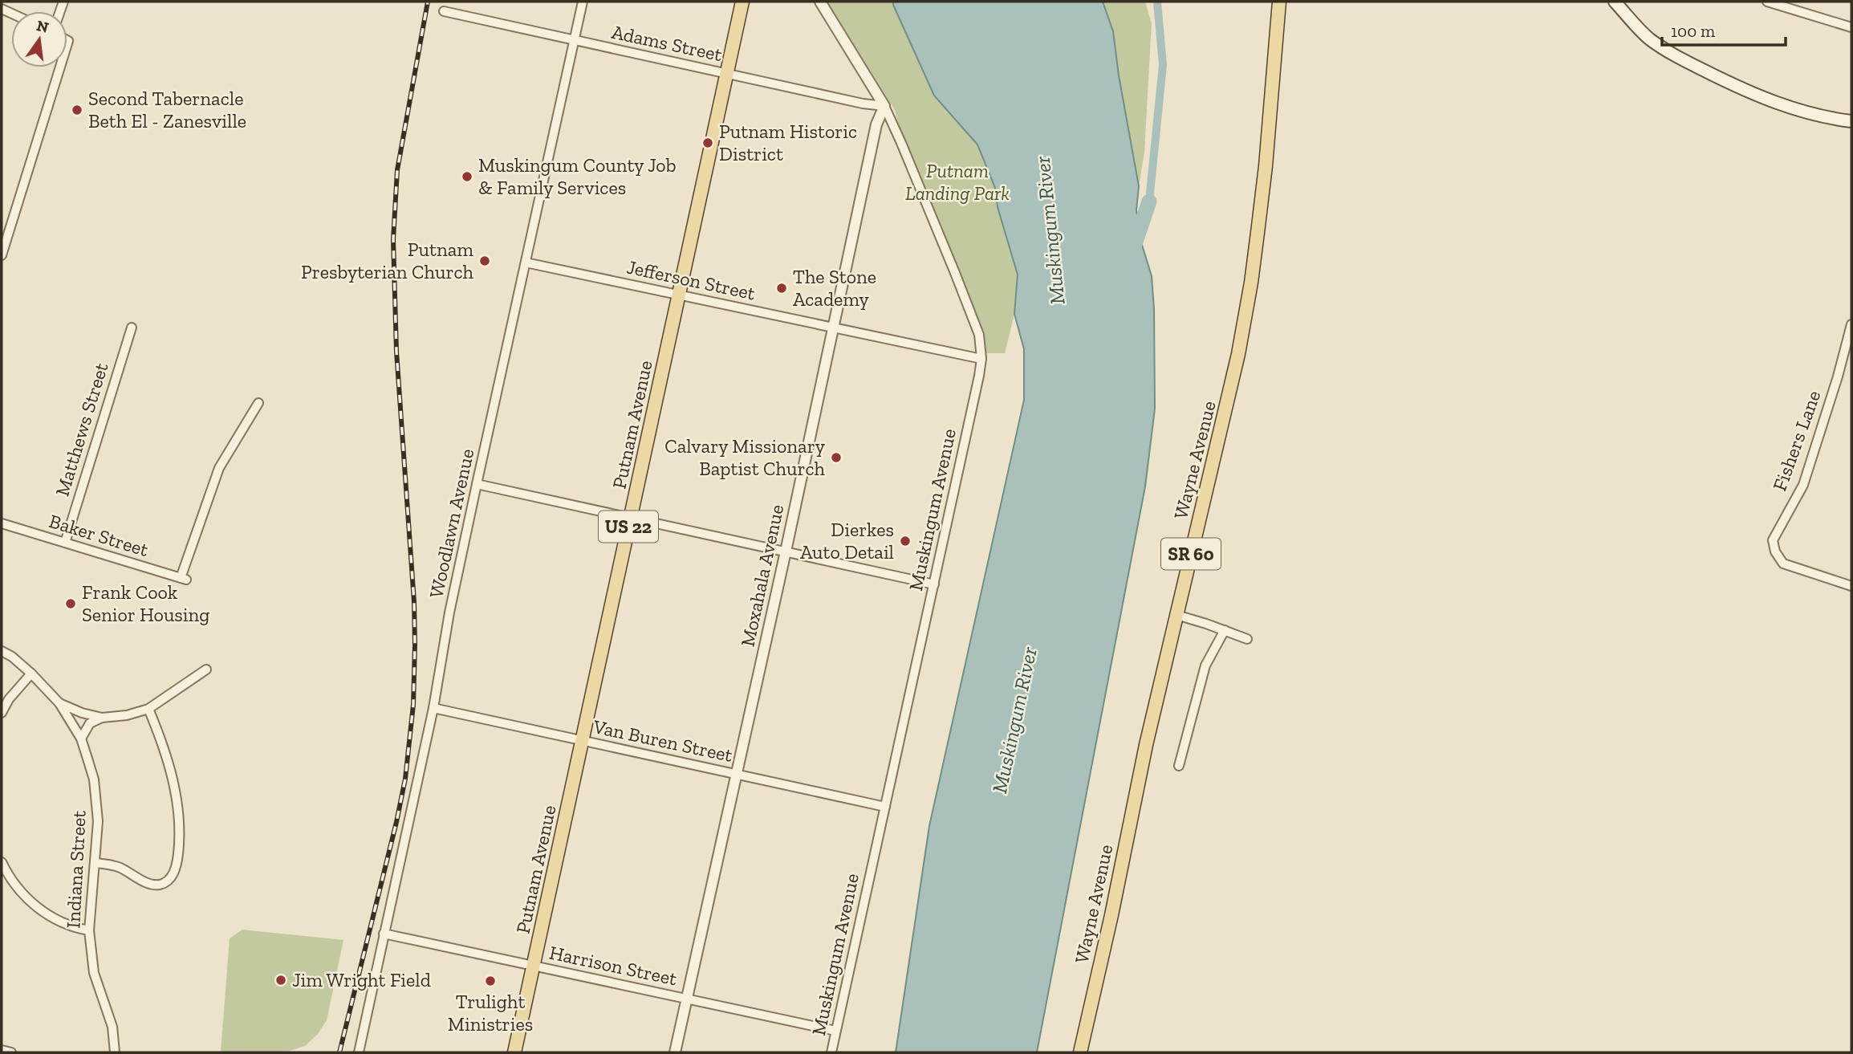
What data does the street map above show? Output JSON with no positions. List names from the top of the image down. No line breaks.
{"streets":{"main road":["Putnam Avenue","Wayne Avenue","US 22","SR 60"],"street":["Adams Street","Jefferson Street","Matthews Street","Fishers Lane","Muskingum Avenue","Woodlawn Avenue","Baker Street","Moxahala Avenue","Van Buren Street","Indiana Street","Harrison Street"]},"crossings":[["Adams Street","Putnam Avenue"],["Adams Street","Muskingum Avenue"],["Adams Street","Woodlawn Avenue"],["Adams Street","Moxahala Avenue"],["Jefferson Street","Putnam Avenue"],["Jefferson Street","Muskingum Avenue"],["Jefferson Street","Woodlawn Avenue"],["Jefferson Street","Moxahala Avenue"],["Putnam Avenue","Van Buren Street"],["Putnam Avenue","Harrison Street"],["Matthews Street","Baker Street"],["Muskingum Avenue","Moxahala Avenue"],["Muskingum Avenue","Van Buren Street"],["Muskingum Avenue","Harrison Street"],["Woodlawn Avenue","Van Buren Street"],["Woodlawn Avenue","Harrison Street"],["Moxahala Avenue","Van Buren Street"],["Moxahala Avenue","Harrison Street"]],"water":["Muskingum River"],"parks":["Putnam Landing Park"],"places":["Second Tabernacle Beth El - Zanesville","Putnam Historic District","Muskingum County Job & Family Services","Putnam Presbyterian Church","The Stone Academy","Calvary Missionary Baptist Church","Dierkes Auto Detail","Frank Cook Senior Housing","Jim Wright Field","Trulight Ministries"],"scale_bar":"100 m","north":"top"}
